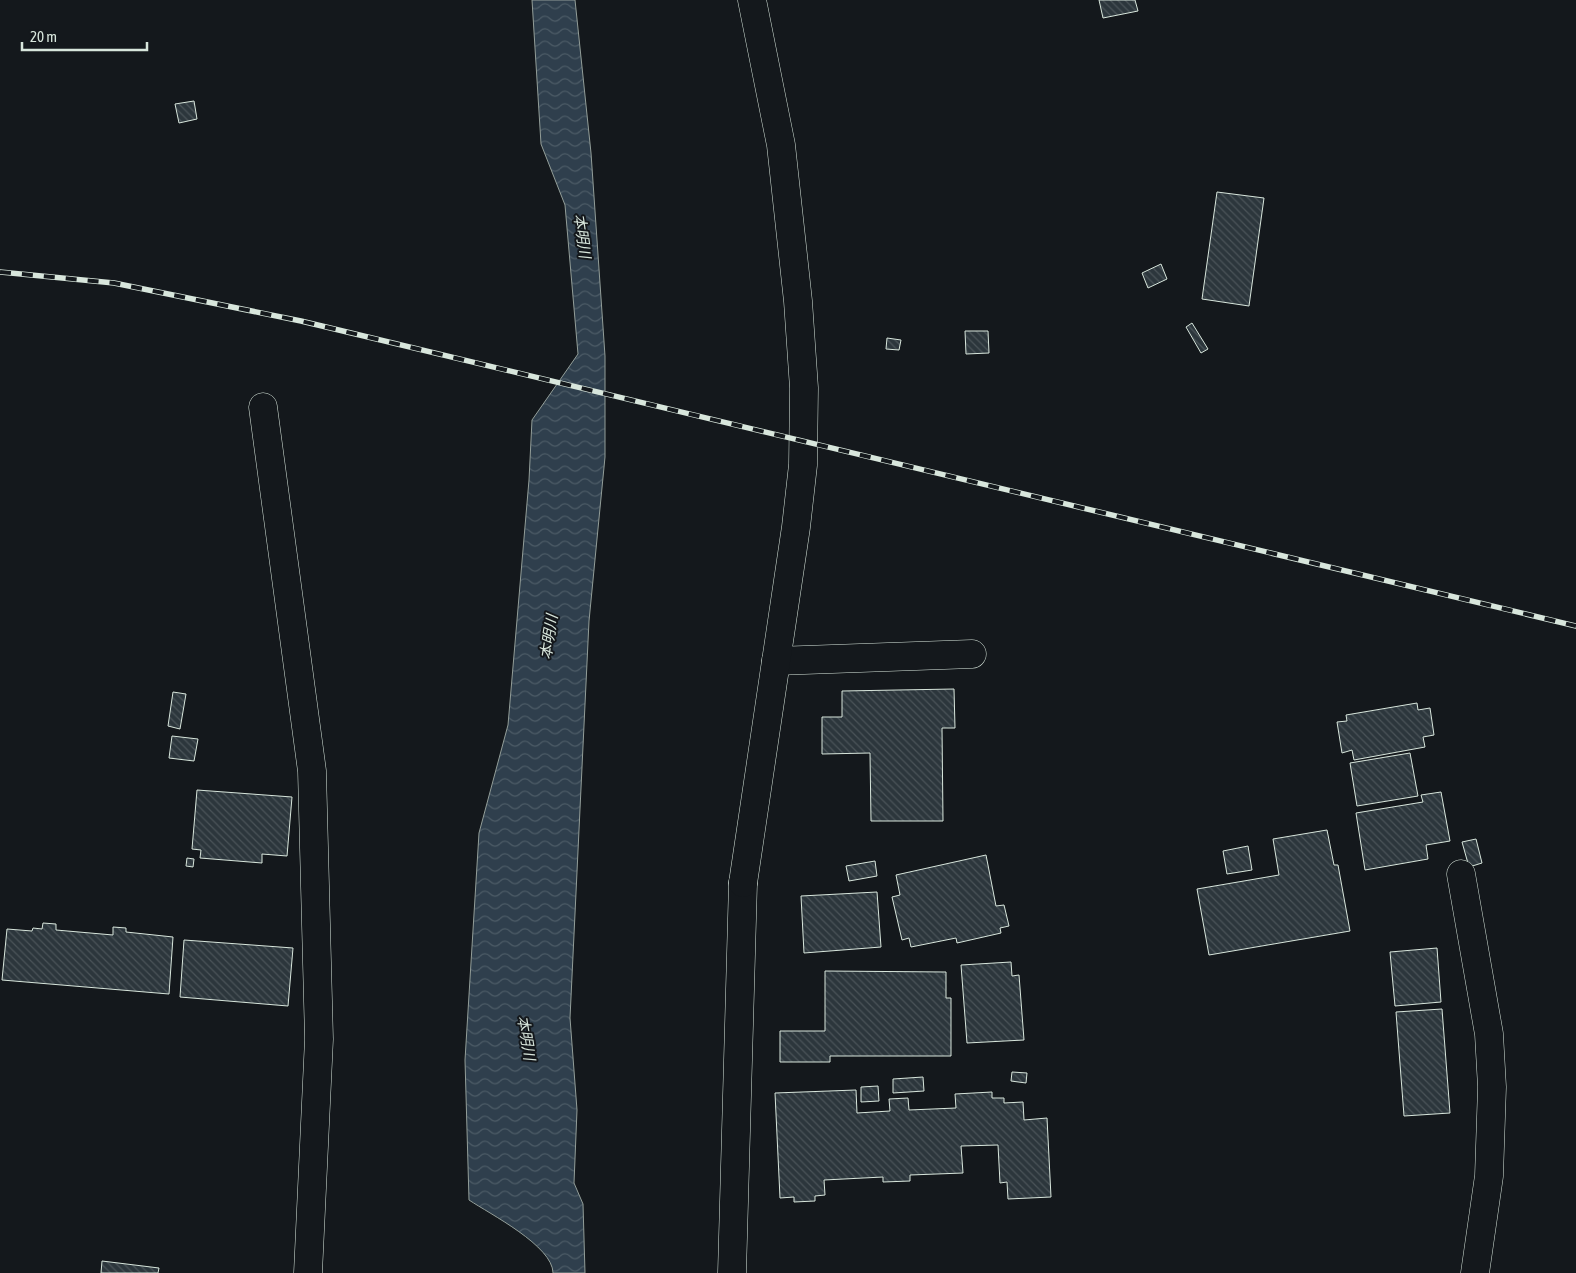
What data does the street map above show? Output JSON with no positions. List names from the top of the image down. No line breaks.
{"water":["本明川"],"scale_bar":"20 m"}
